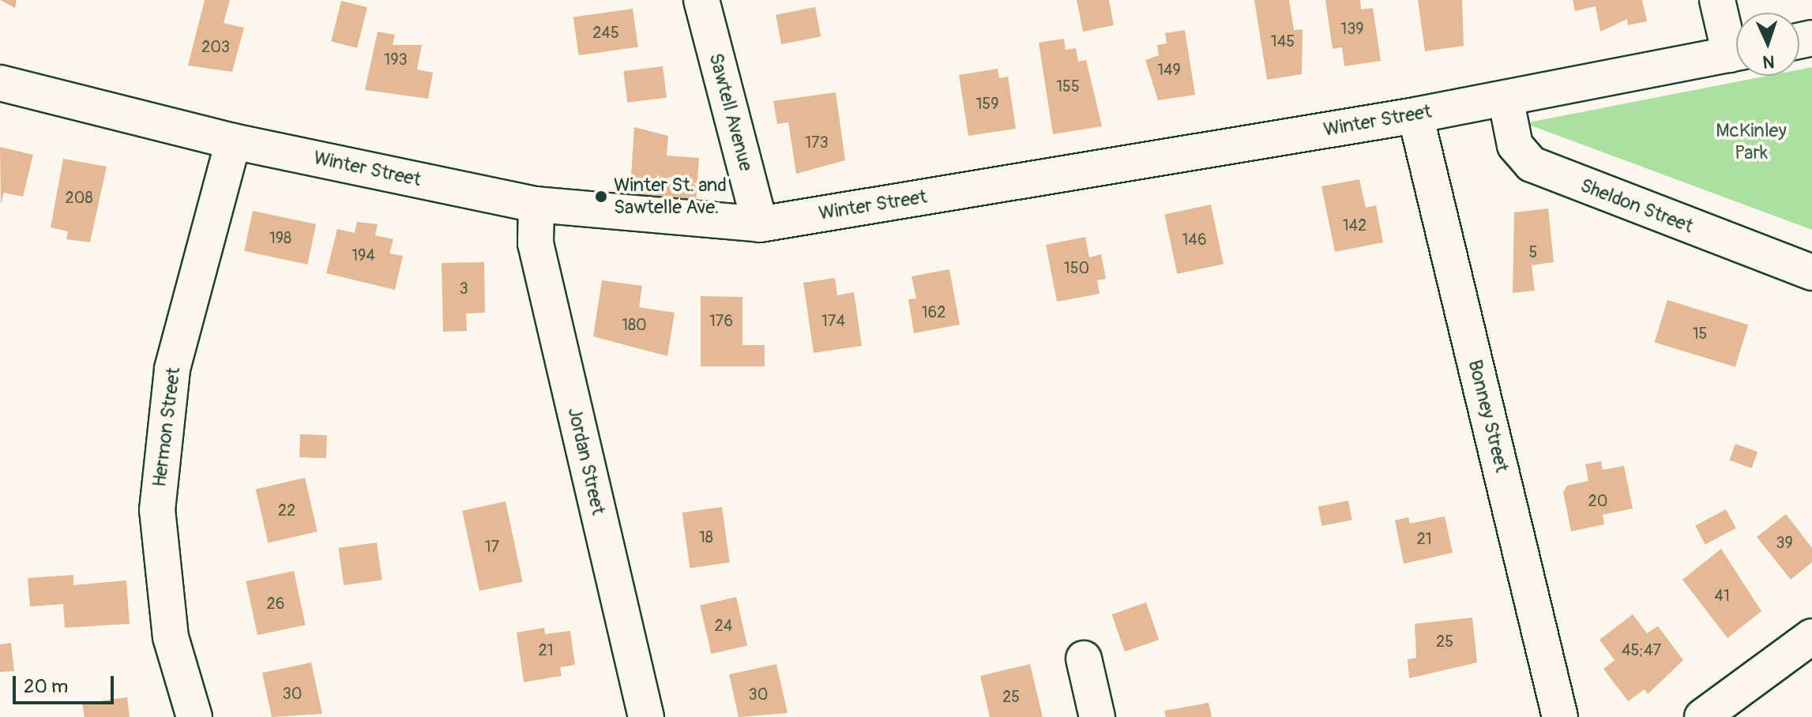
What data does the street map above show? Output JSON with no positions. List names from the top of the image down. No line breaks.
{"streets":{"street":["Sawtell Avenue","Winter Street","Sheldon Street","Bonney Street","Hermon Street","Jordan Street"]},"crossings":[["Sawtell Avenue","Winter Street"],["Winter Street","Sheldon Street"],["Winter Street","Bonney Street"],["Winter Street","Hermon Street"],["Winter Street","Jordan Street"]],"parks":["McKinley Park"],"places":["Winter St. and Sawtelle Ave."],"house_numbers":["139","245","145","203","193","149","155","159","173","208","142","198","146","5","194","150","3","162","176","174","180","15","20","22","18","21","39","17","41","26","24","25","21","45;47","30","30","25"],"scale_bar":"20 m","north":"bottom"}
